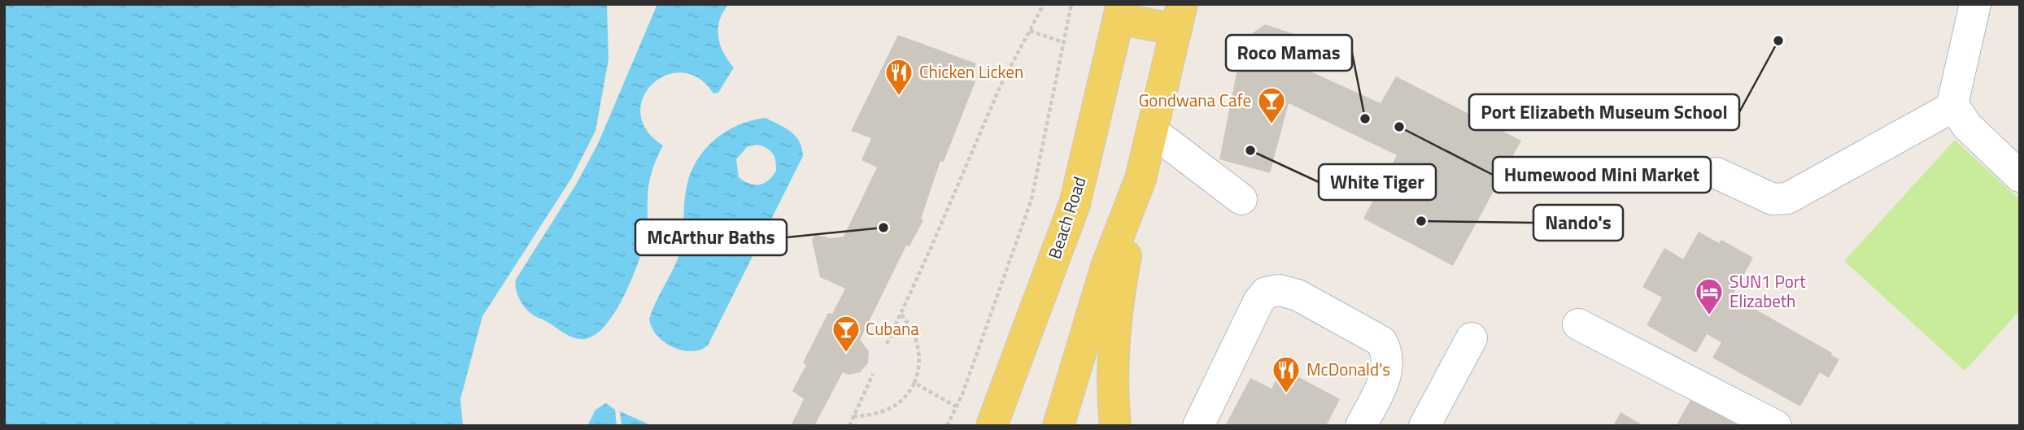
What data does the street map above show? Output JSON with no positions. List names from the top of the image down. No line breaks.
{"streets":{"main road":["Beach Road"]},"places":{"other":["Port Elizabeth Museum School","Roco Mamas","Humewood Mini Market","White Tiger","Nando's","McArthur Baths"],"restaurant":["Chicken Licken","McDonald's"],"bar":["Gondwana Cafe","Cubana"],"hotel":["SUN1 Port Elizabeth"]}}
